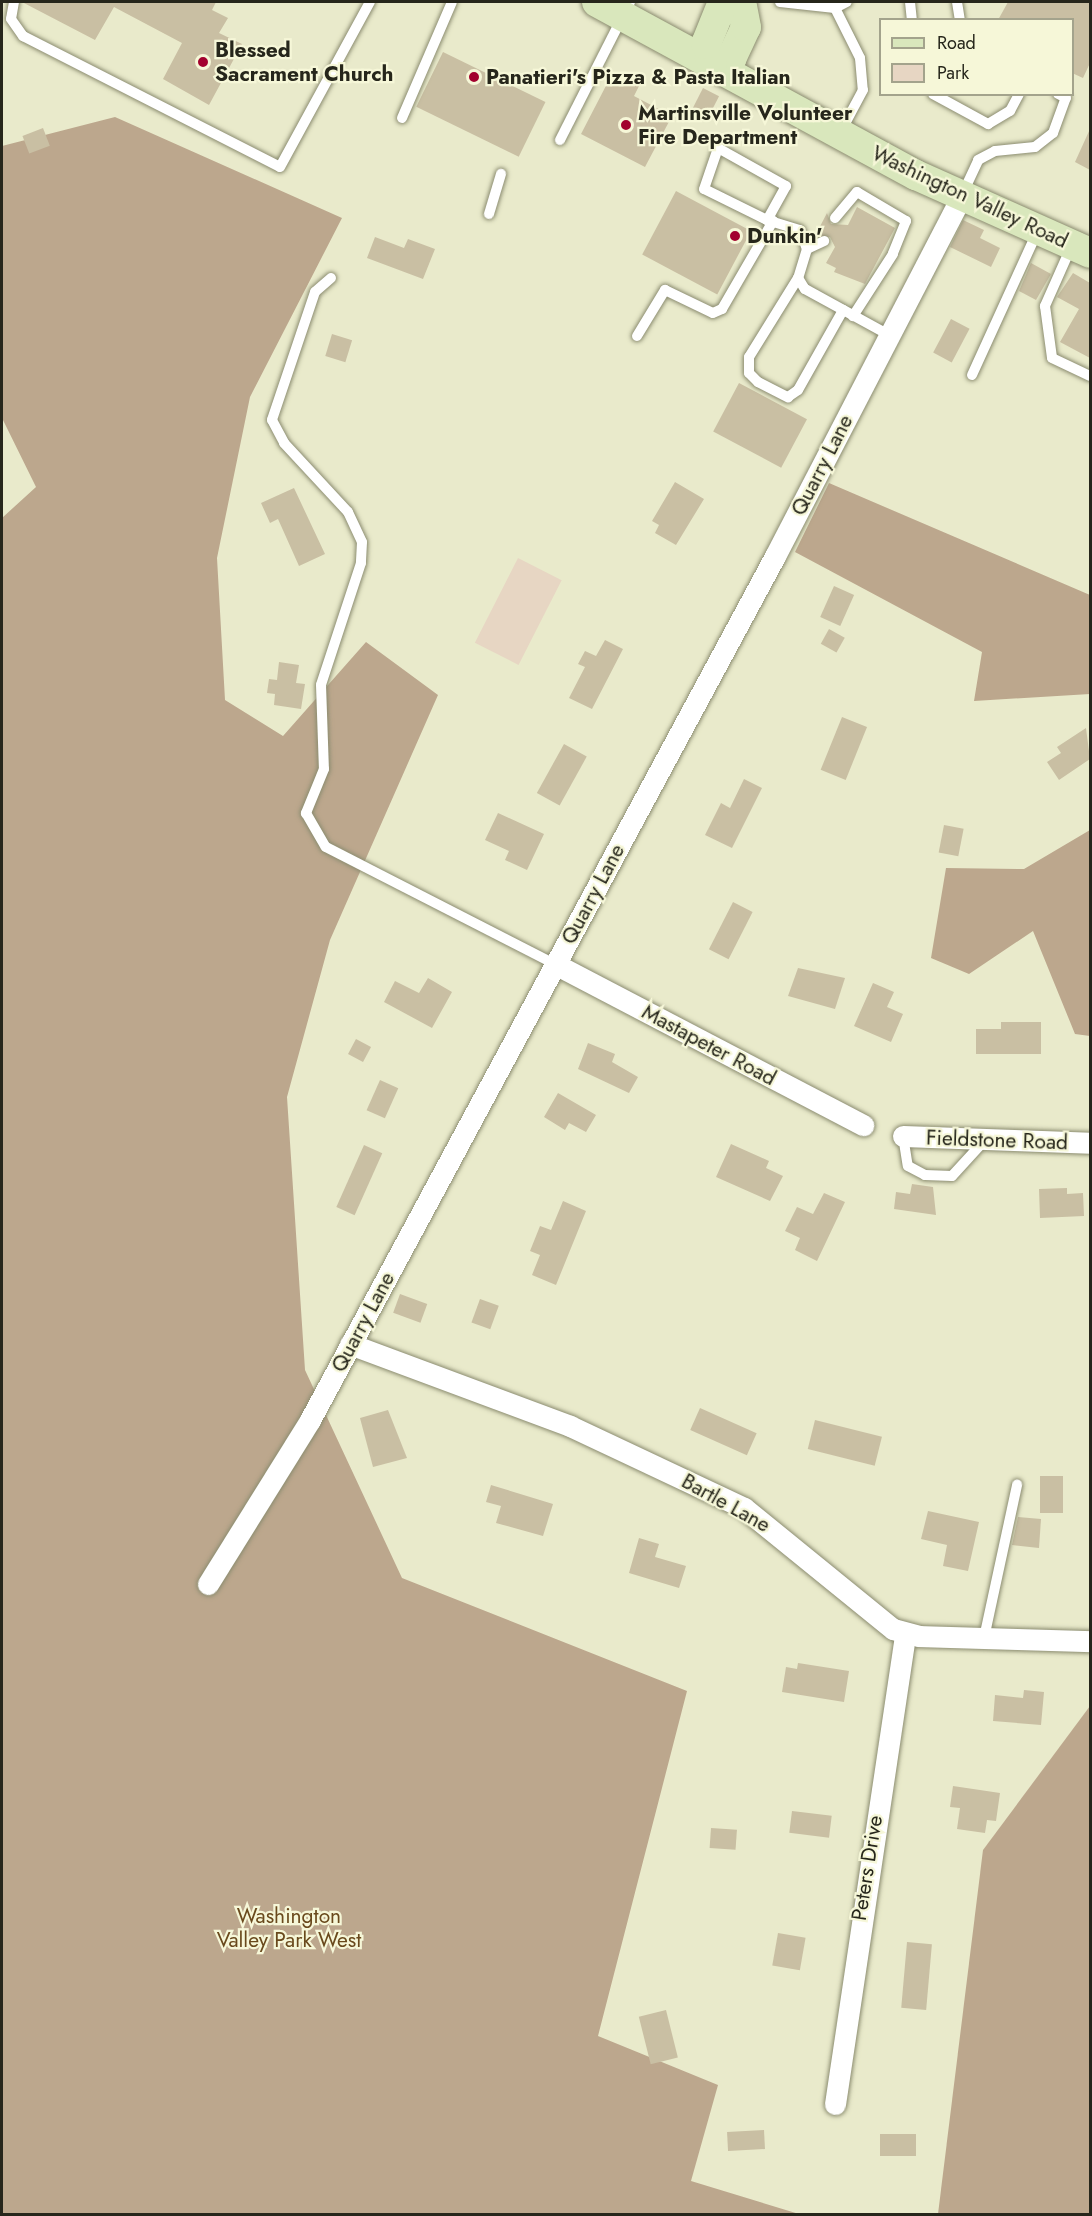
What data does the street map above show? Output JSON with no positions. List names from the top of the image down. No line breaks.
{"streets":{"street":["Washington Valley Road","Quarry Lane","Mastapeter Road","Fieldstone Road","Bartle Lane","Peters Drive"]},"crossings":[["Washington Valley Road","Quarry Lane"],["Quarry Lane","Mastapeter Road"],["Quarry Lane","Bartle Lane"],["Bartle Lane","Peters Drive"]],"parks":["Washington Valley Park West"],"places":["Blessed Sacrament Church","Panatieri's Pizza & Pasta Italian","Martinsville Volunteer Fire Department","Dunkin'"],"legend":["Road","Park"]}
